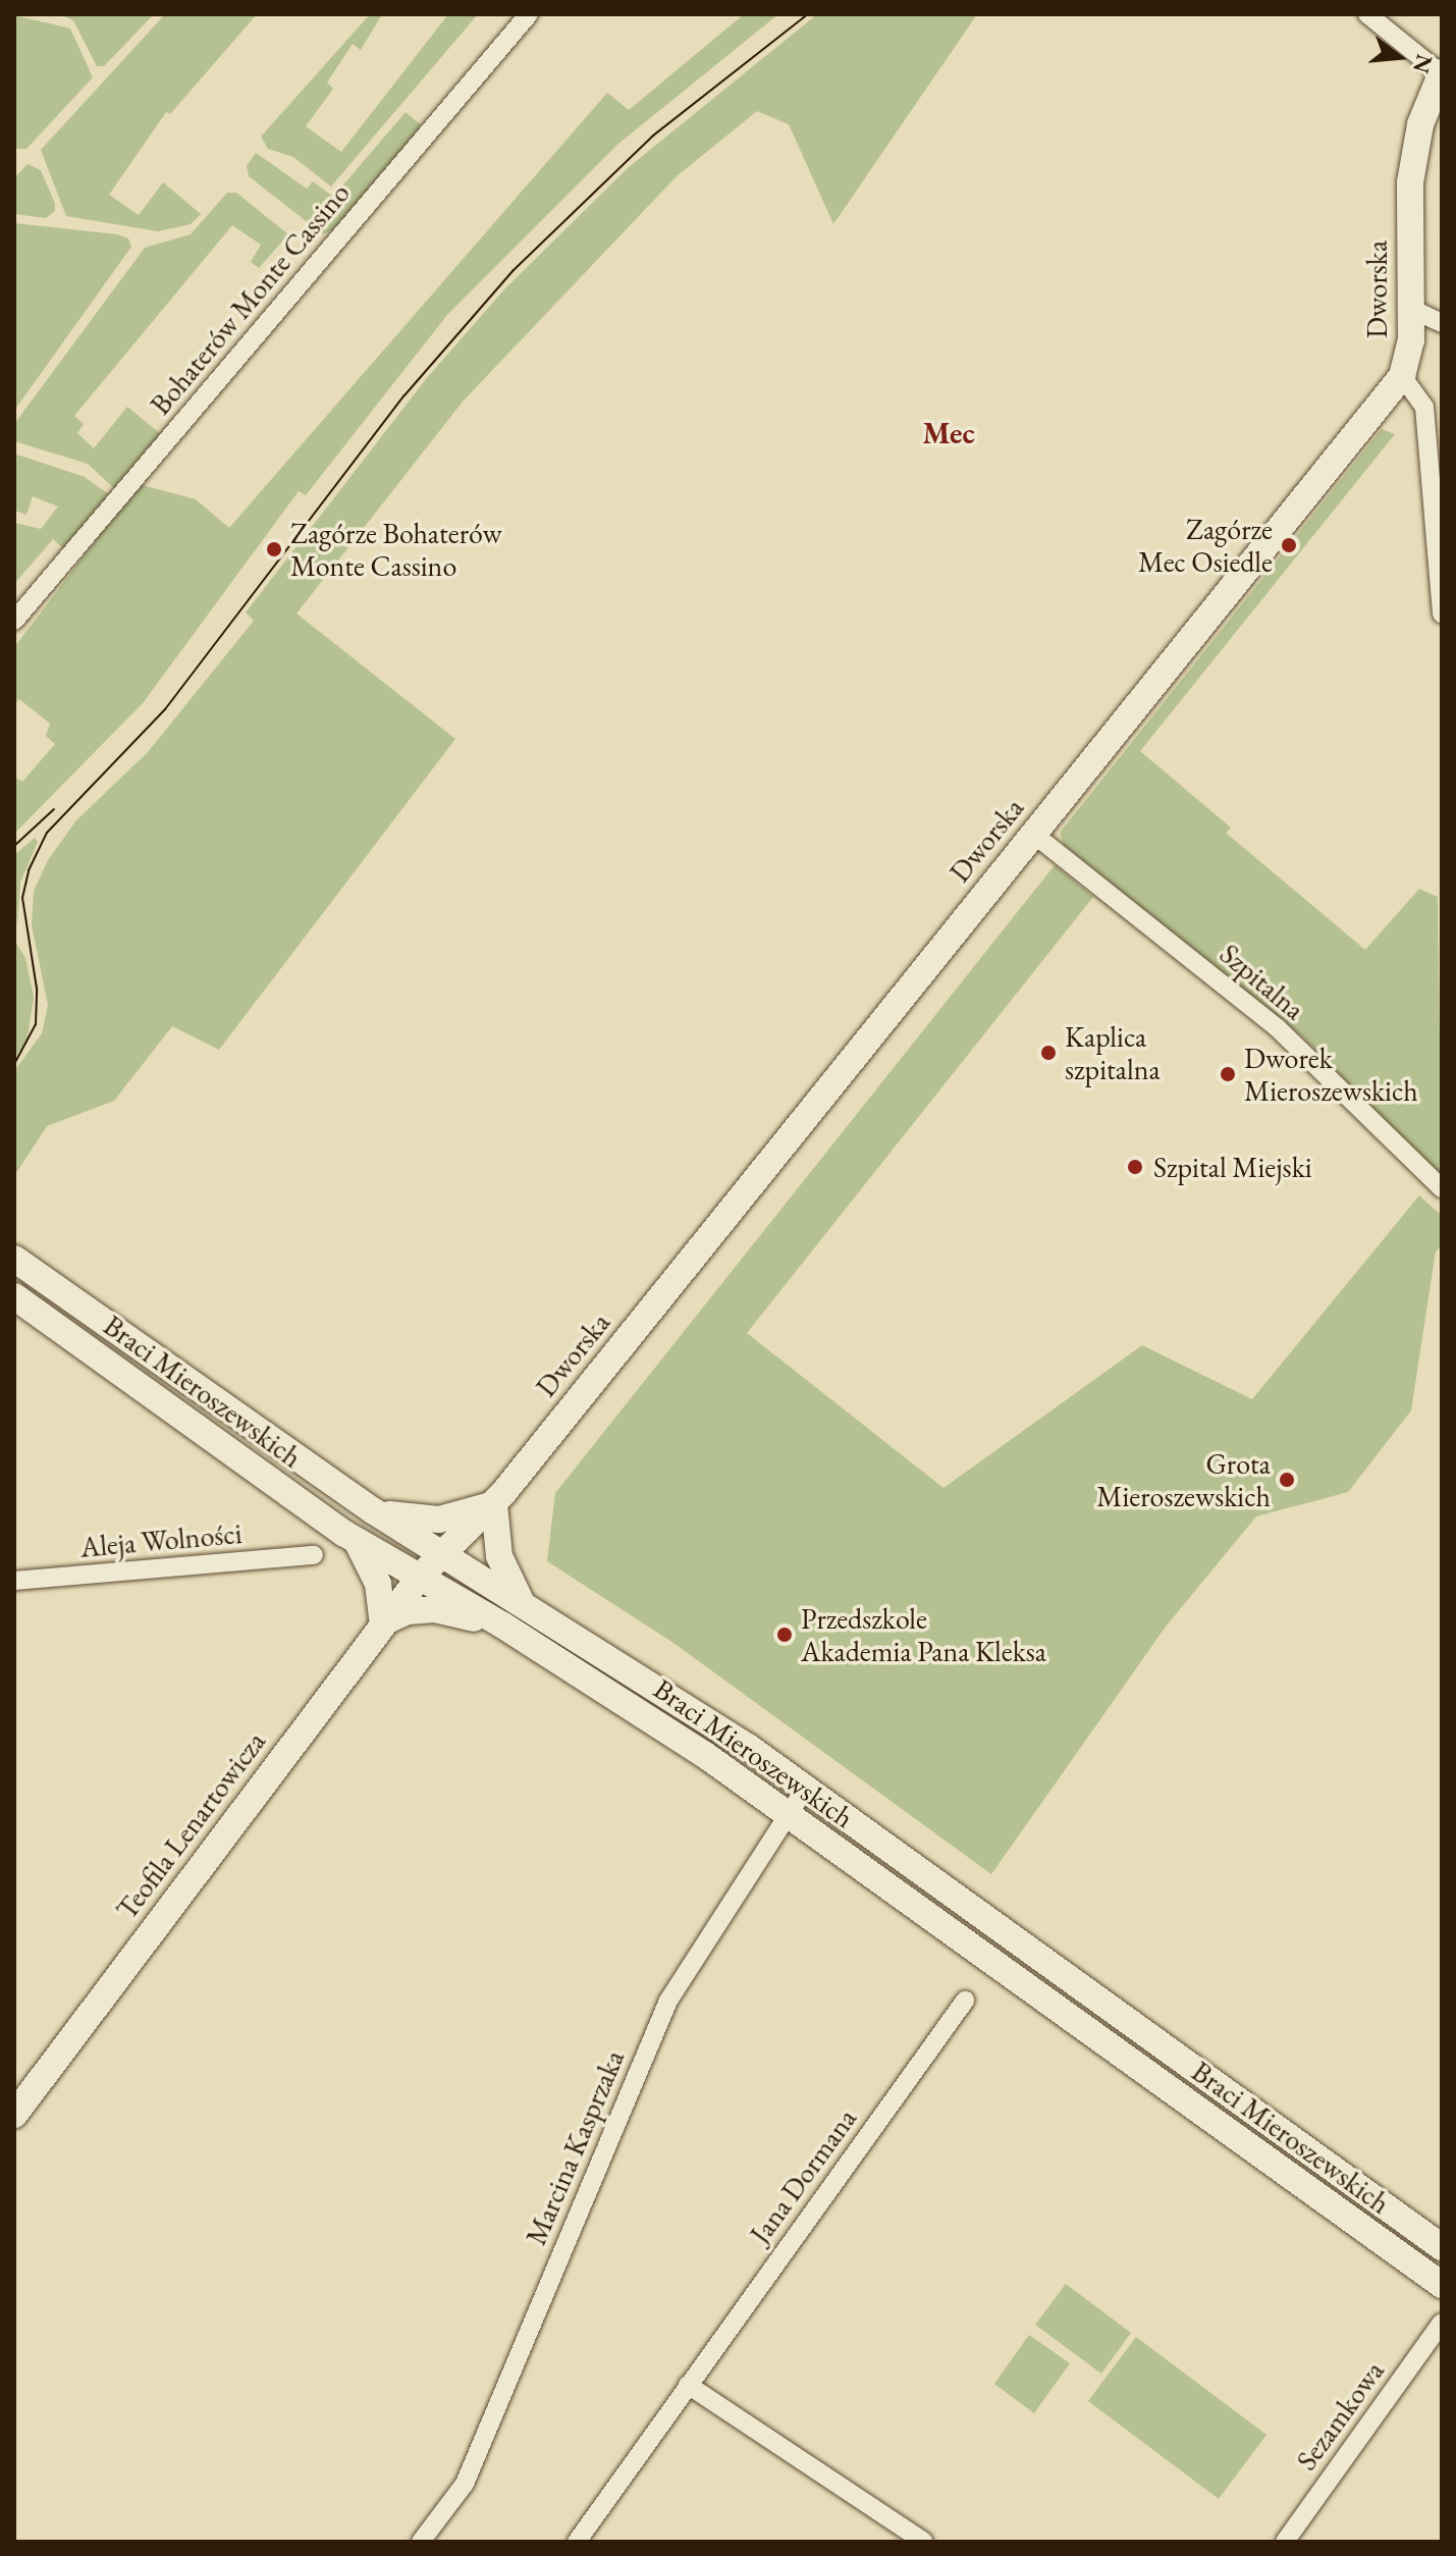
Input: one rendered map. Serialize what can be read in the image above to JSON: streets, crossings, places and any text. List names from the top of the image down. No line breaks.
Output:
{"streets":{"main road":["Dworska","Braci Mieroszewskich","Teofila Lenartowicza"],"street":["Bohaterów Monte Cassino","Szpitalna","Aleja Wolności","Marcina Kasprzaka","Jana Dormana","Sezamkowa"]},"crossings":[["Dworska","Szpitalna"],["Dworska","Braci Mieroszewskich"],["Dworska","Teofila Lenartowicza"],["Braci Mieroszewskich","Teofila Lenartowicza"],["Braci Mieroszewskich","Marcina Kasprzaka"]],"districts":["Mec"],"places":["Zagórze Mec Osiedle","Zagórze Bohaterów Monte Cassino","Kaplica szpitalna","Dworek Mieroszewskich","Szpital Miejski","Grota Mieroszewskich","Przedszkole Akademia Pana Kleksa"],"north":"right"}
